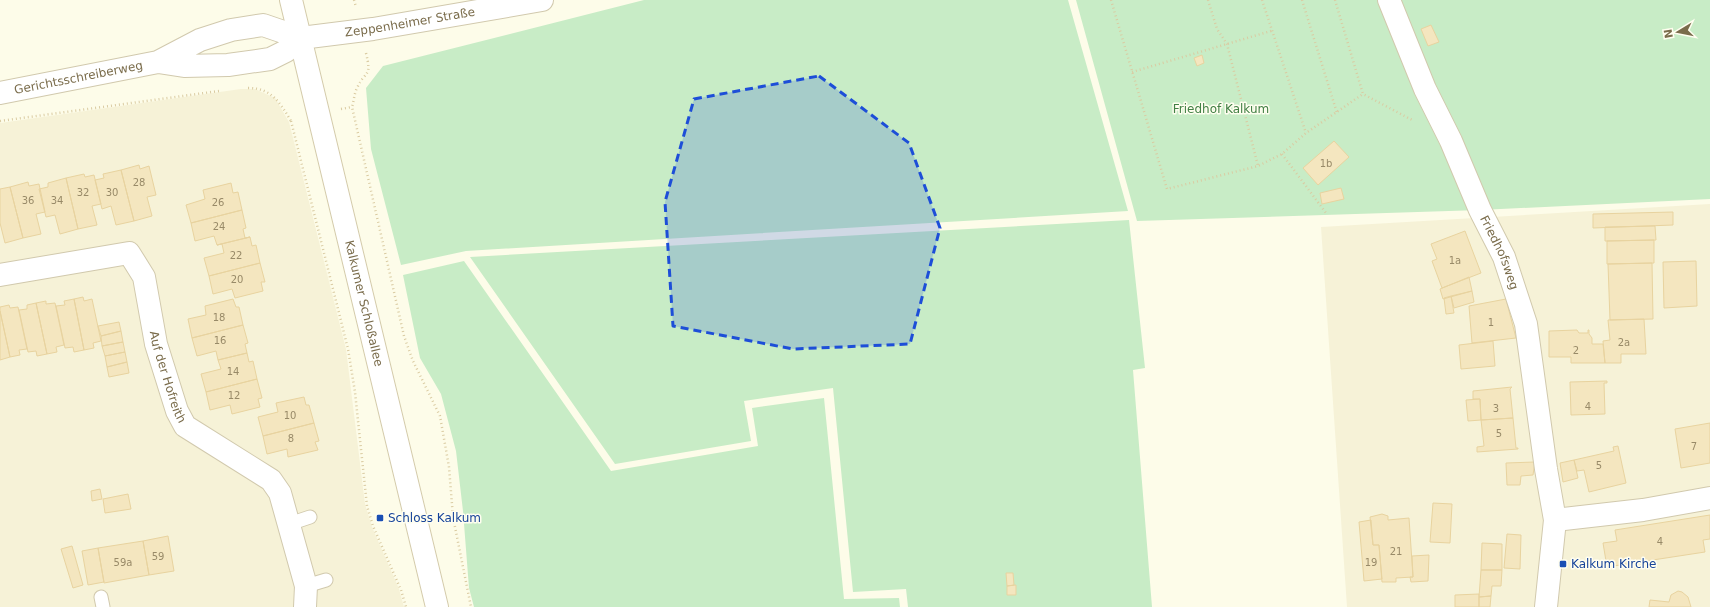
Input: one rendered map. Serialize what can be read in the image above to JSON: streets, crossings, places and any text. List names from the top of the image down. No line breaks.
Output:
{"streets":{"street":["Zeppenheimer Straße","Gerichtsschreiberweg","Friedhofsweg","Kalkumer Schloßallee","Auf der Hofreith"]},"crossings":[["Zeppenheimer Straße","Gerichtsschreiberweg"],["Zeppenheimer Straße","Kalkumer Schloßallee"],["Gerichtsschreiberweg","Kalkumer Schloßallee"]],"parks":["Friedhof Kalkum"],"places":{"transit":["Schloss Kalkum","Kalkum Kirche"]},"house_numbers":["1b","28","32","30","36","34","26","24","22","1a","20","18","1","16","2a","2","14","12","4","3","10","5","8","7","5","4","21","59","59a","19"],"north":"left"}
